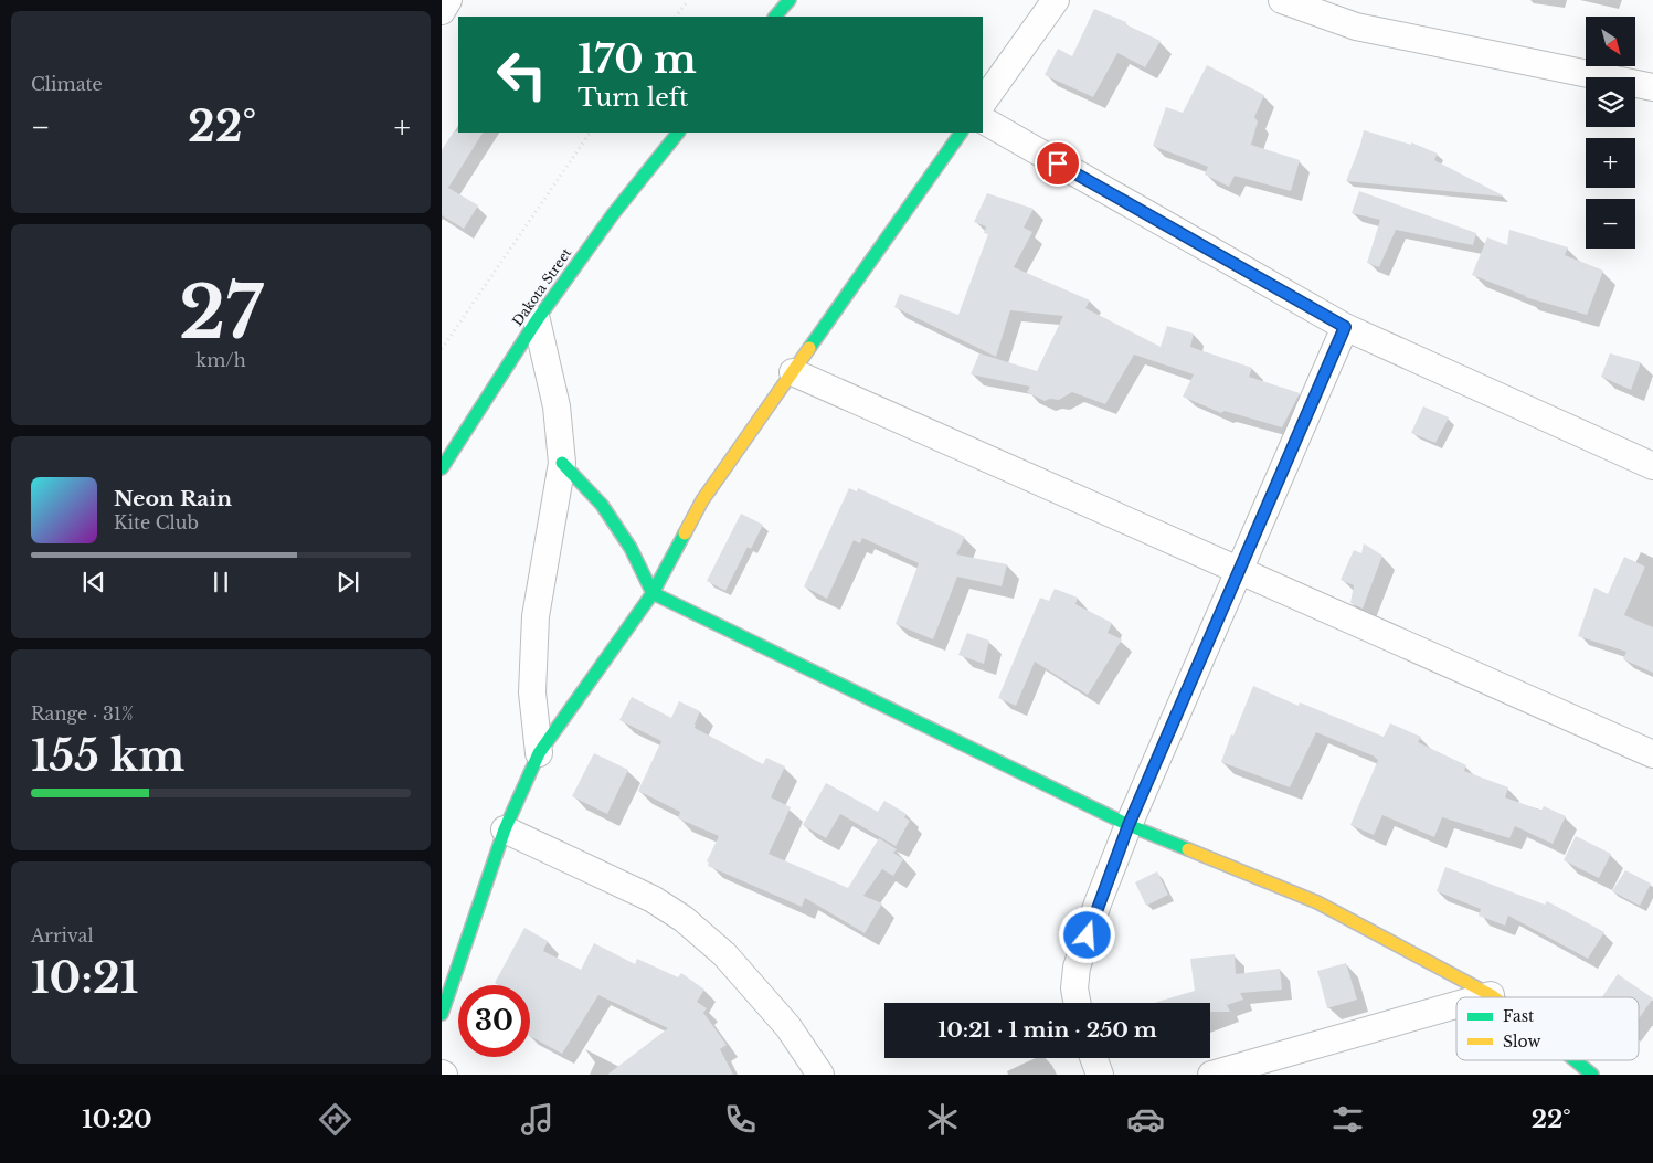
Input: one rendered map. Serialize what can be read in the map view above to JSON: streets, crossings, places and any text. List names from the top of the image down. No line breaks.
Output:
{"streets":{"street":["Dakota Street"]},"legend":["Fast","Slow"],"north":"bottom right","page":{"tile":["Climate",["27","km/h"],["Range · 31%","155 km"],["Arrival","10:21"]],"map_buttons":["+","−"],"turn":["170 m","Turn left"],"heat":["−","22°","+"],"song":["Neon Rain","Kite Club"],"limit":"30","trip":"10:21 · 1 min · 250 m","tabs":["10:20","22°"]}}
